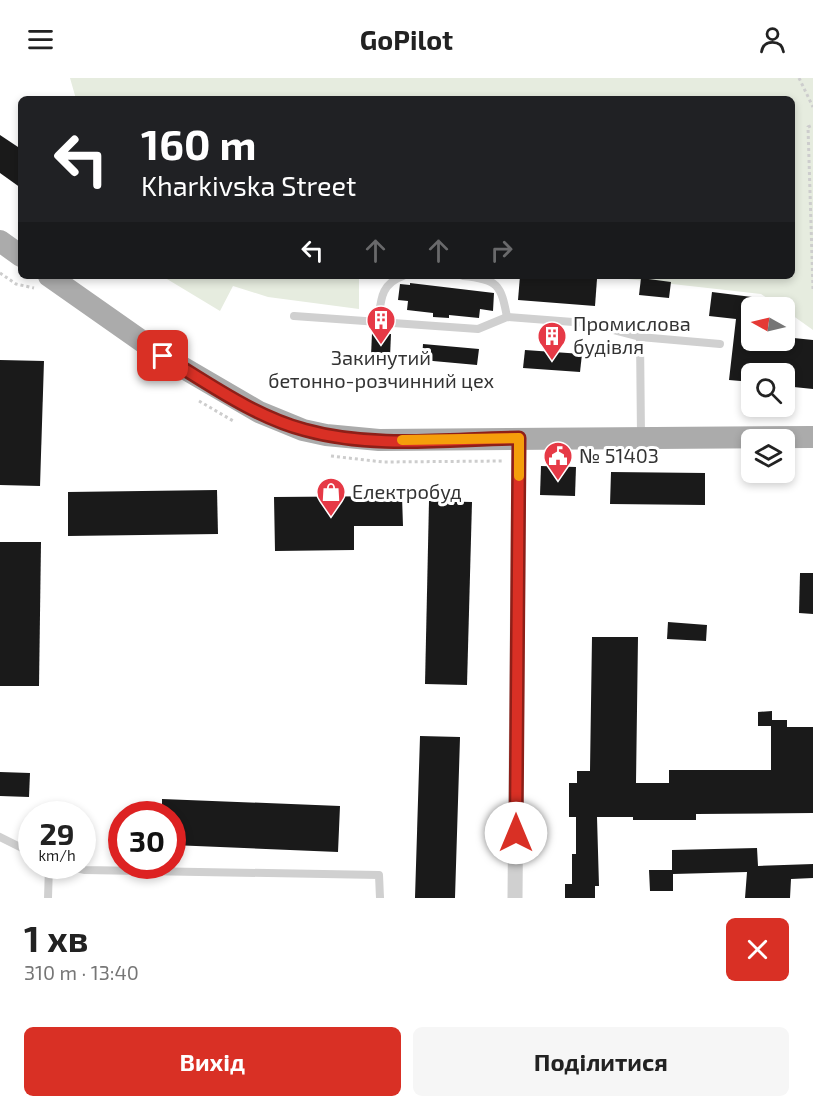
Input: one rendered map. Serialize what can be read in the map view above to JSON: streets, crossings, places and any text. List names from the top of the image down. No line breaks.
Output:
{"places":{"building":["Закинутий бетонно-розчинний цех","Промислова будівля"],"public building":["№ 51403"],"shop":["Електробуд"]},"north":"left","page":{"header":"GoPilot","turn":["160 m","Kharkivska Street"],"speed":"29 km/h","limit":"30","heading":["1 хв","310 m · 13:40"],"buttons":["Вихід","Поділитися"]}}
